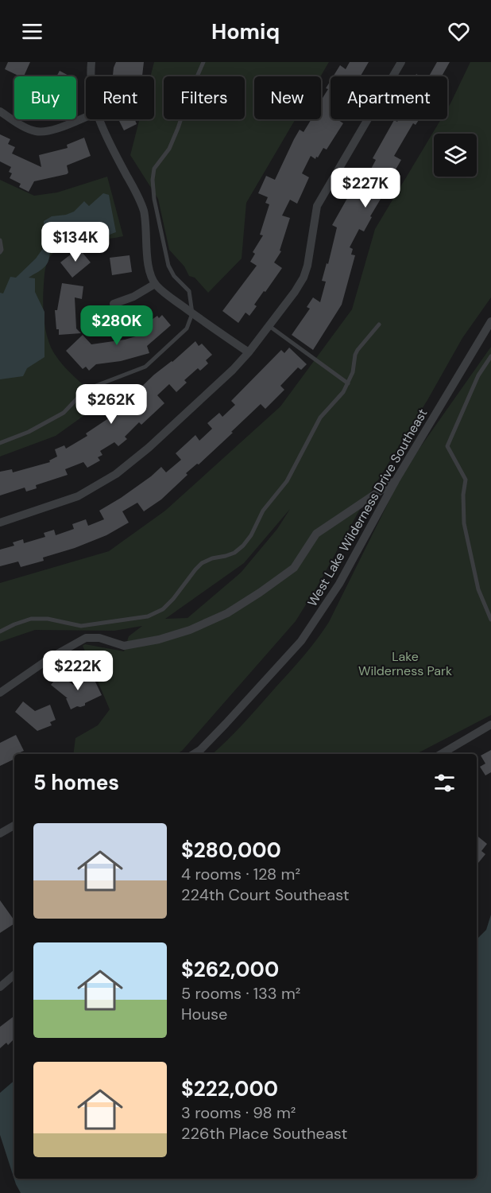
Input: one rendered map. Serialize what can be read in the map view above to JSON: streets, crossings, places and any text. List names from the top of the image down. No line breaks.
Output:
{"streets":{"street":["West Lake Wilderness Drive Southeast"]},"parks":["Lake Wilderness Park"],"page":{"header":"Homiq","chip":["Buy","Rent","Filters","New","Apartment"],"price":["$227K","$134K","$280K","$262K","$222K"],"heading":"5 homes","list":[{"name":"$280,000","note":"4 rooms · 128 m² · 224th Court Southeast"},{"name":"$262,000","note":"5 rooms · 133 m² · House"},{"name":"$222,000","note":"3 rooms · 98 m² · 226th Place Southeast"}]}}
